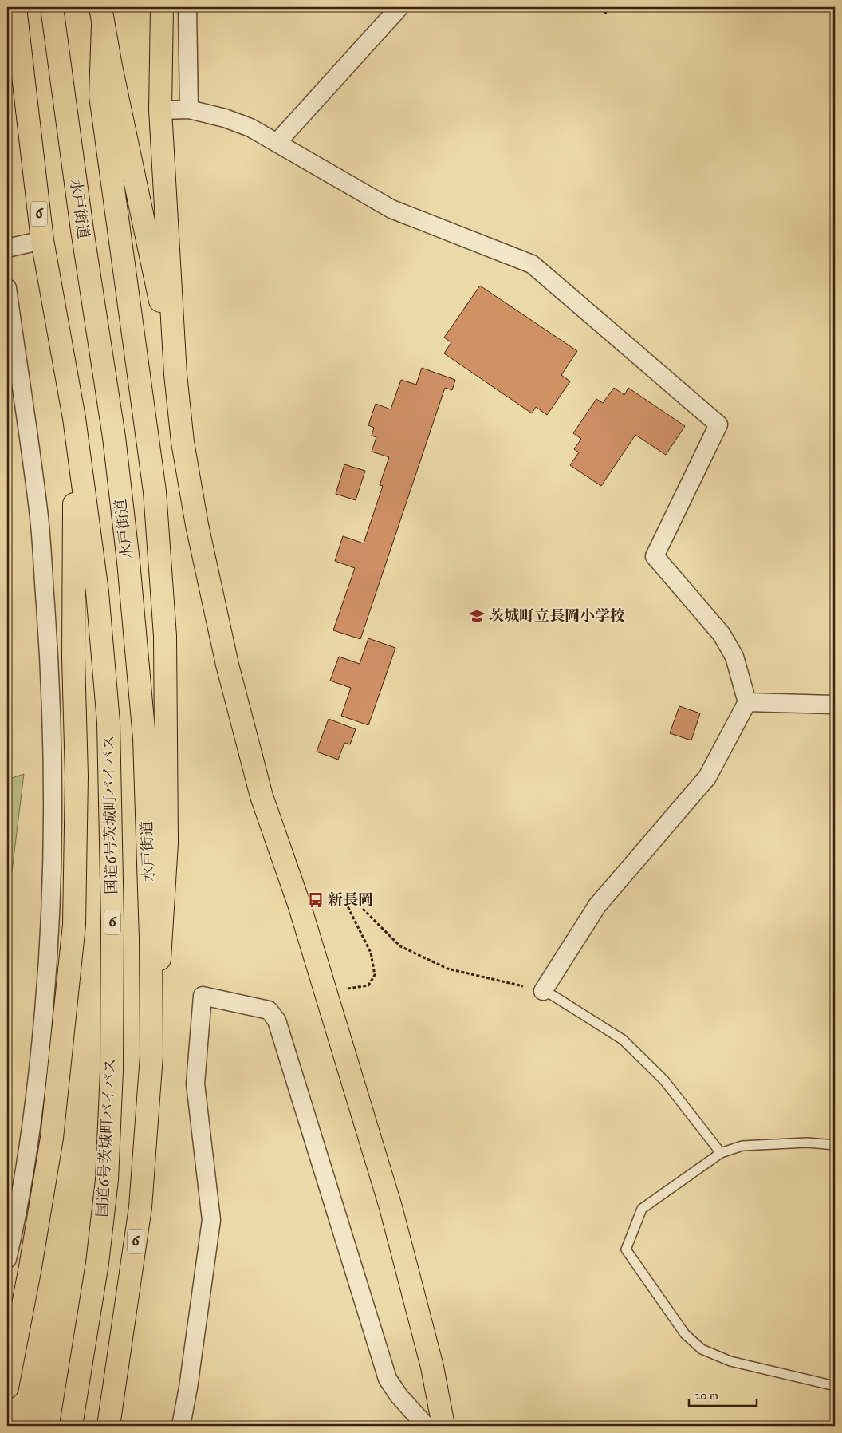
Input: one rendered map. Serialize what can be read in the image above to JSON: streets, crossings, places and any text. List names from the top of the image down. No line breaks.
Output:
{"streets":{"main road":["水戸街道","6","国道6号茨城町バイパス"]},"crossings":[["水戸街道","6"],["6","国道6号茨城町バイパス"]],"places":{"school or university":["茨城町立長岡小学校"],"bus stop":["新長岡"]},"scale_bar":"20 m"}
